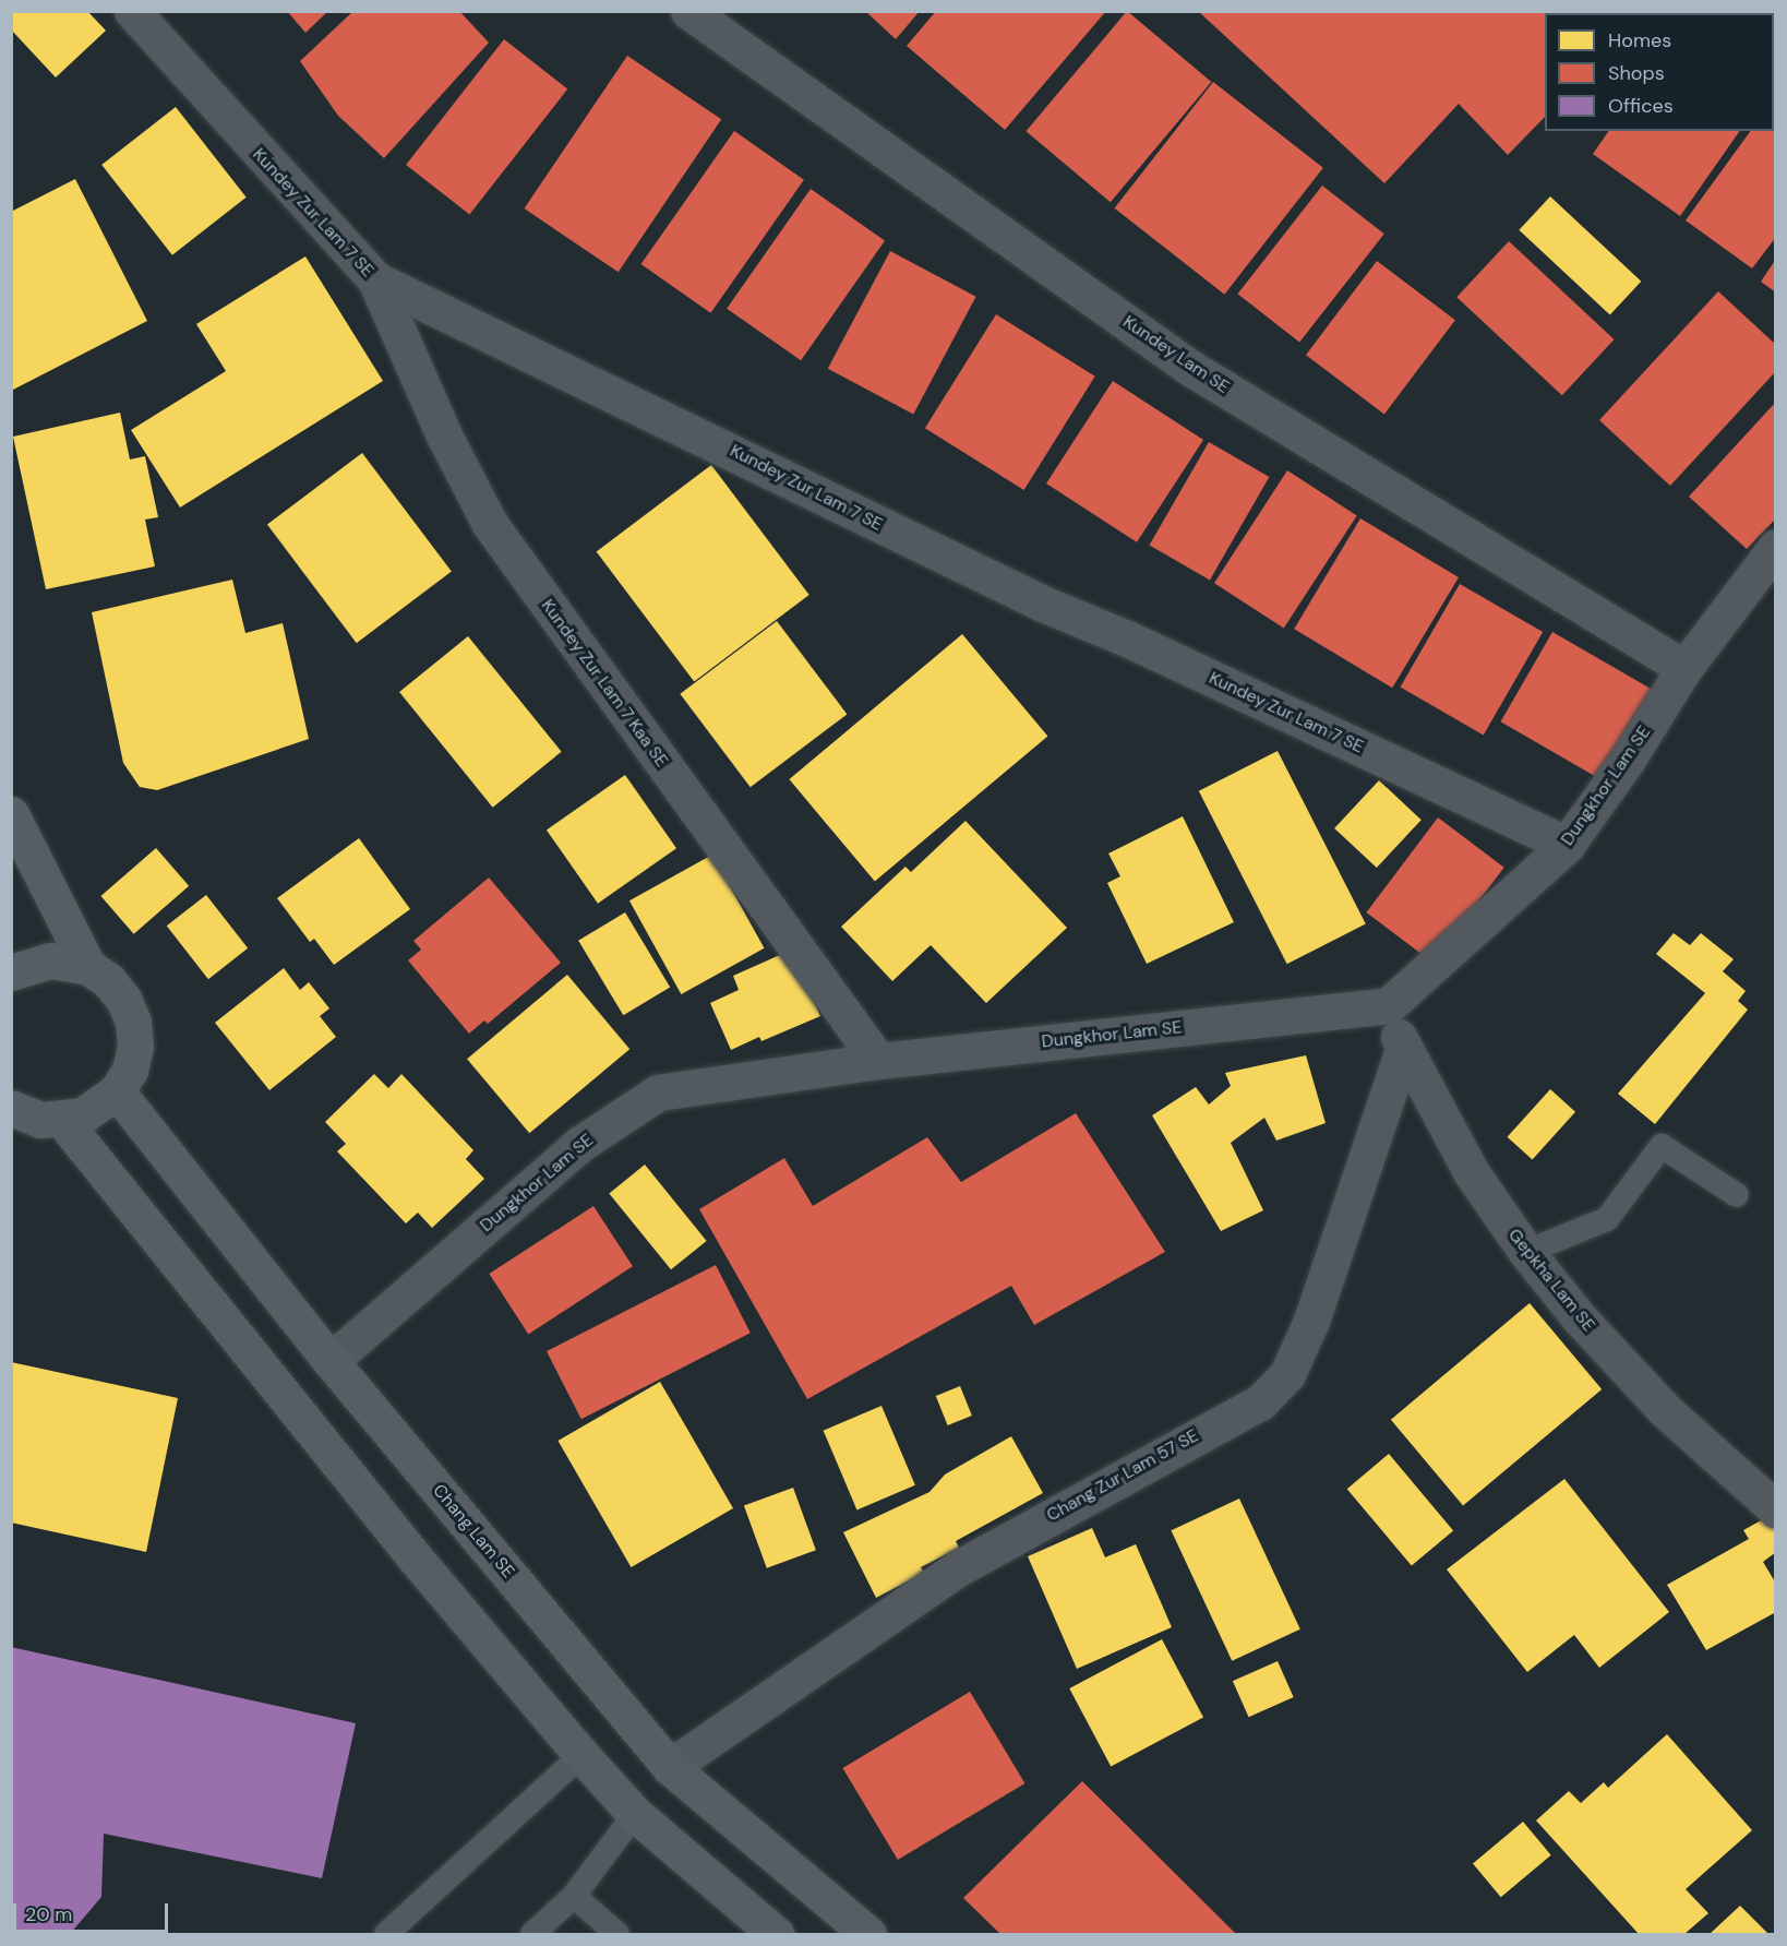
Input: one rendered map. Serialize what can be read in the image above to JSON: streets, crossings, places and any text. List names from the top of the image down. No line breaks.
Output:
{"streets":{"main road":["Chang Lam SE"],"street":["Kundey Zur Lam 7 SE","Kundey Lam SE","Kundey Zur Lam 7 Kaa SE","Dungkhor Lam SE","Gepkha Lam SE","Chang Zur Lam 57 SE"]},"crossings":[["Kundey Zur Lam 7 SE","Kundey Zur Lam 7 Kaa SE"],["Kundey Zur Lam 7 SE","Dungkhor Lam SE"],["Kundey Lam SE","Dungkhor Lam SE"],["Kundey Zur Lam 7 Kaa SE","Dungkhor Lam SE"],["Dungkhor Lam SE","Gepkha Lam SE"],["Dungkhor Lam SE","Chang Lam SE"],["Gepkha Lam SE","Chang Zur Lam 57 SE"],["Chang Zur Lam 57 SE","Chang Lam SE"]],"legend":["Homes","Shops","Offices"],"scale_bar":"20 m"}
